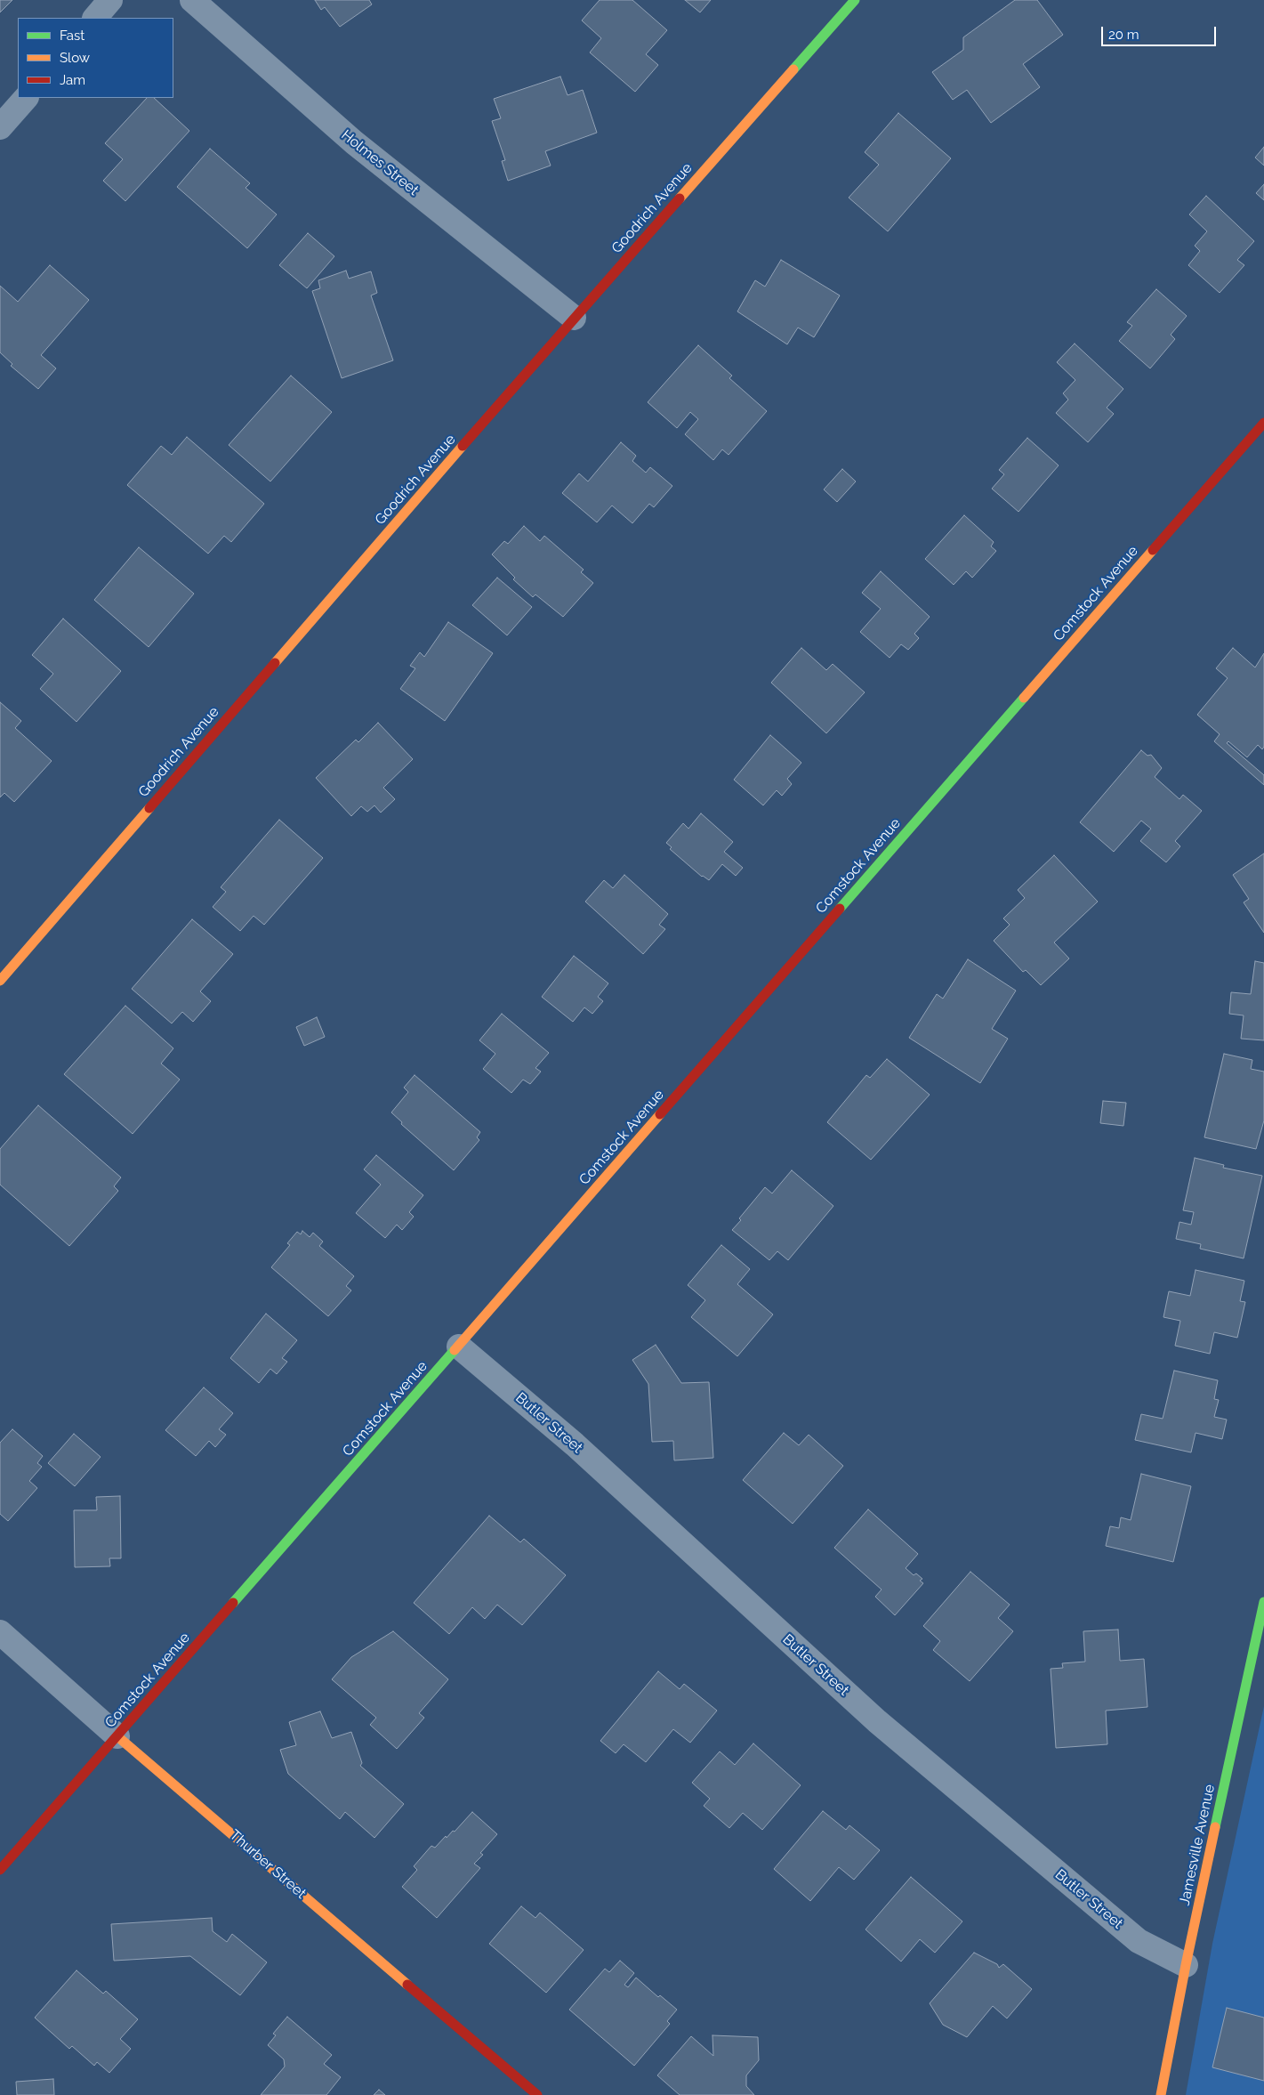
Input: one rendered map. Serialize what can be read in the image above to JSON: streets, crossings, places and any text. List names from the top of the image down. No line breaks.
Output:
{"streets":{"street":["Holmes Street","Goodrich Avenue","Comstock Avenue","Butler Street","Jamesville Avenue","Thurber Street"]},"crossings":[["Holmes Street","Goodrich Avenue"],["Comstock Avenue","Butler Street"],["Comstock Avenue","Thurber Street"],["Butler Street","Jamesville Avenue"]],"legend":["Fast","Slow","Jam"],"scale_bar":"20 m"}
